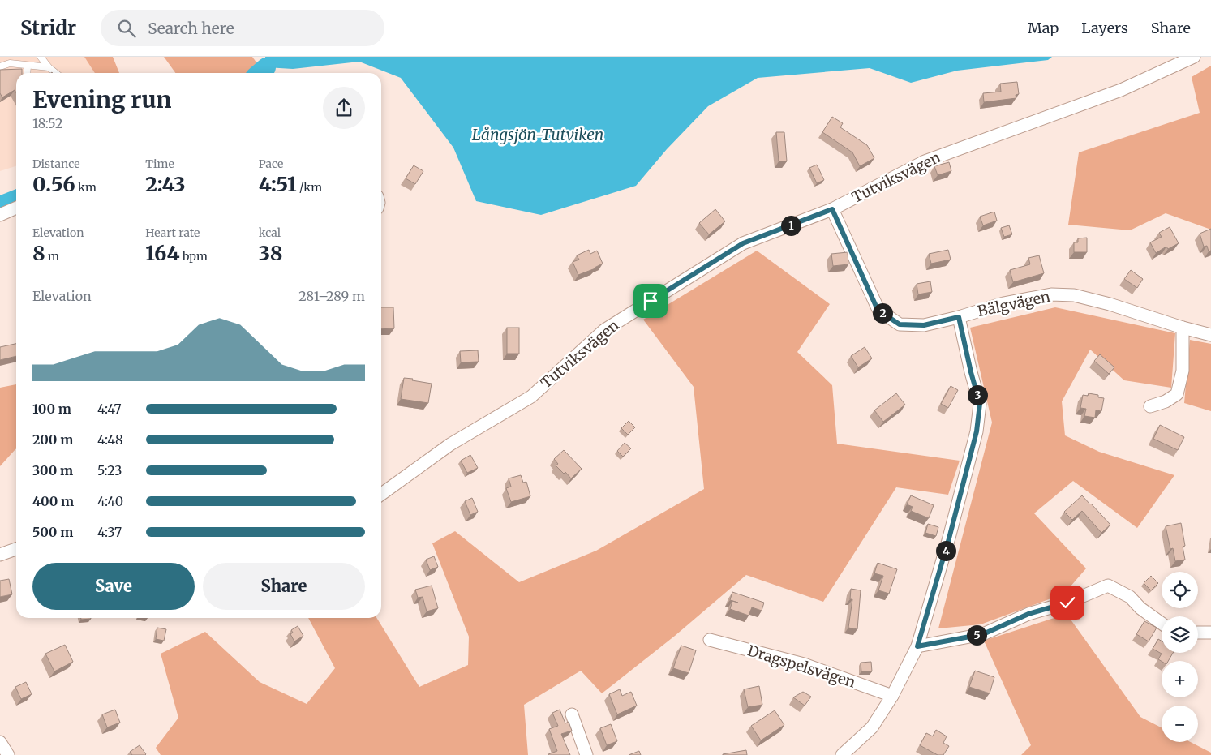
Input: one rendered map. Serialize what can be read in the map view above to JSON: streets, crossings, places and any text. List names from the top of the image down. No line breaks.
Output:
{"streets":{"street":["Tutviksvägen","Bälgvägen","Dragspelsvägen"]},"crossings":[["Tutviksvägen","Bälgvägen"]],"water":["Långsjön-Tutviken"],"page":{"header":"Stridr","search":"Search here","nav":["Map","Layers","Share"],"heading":["Evening run","18:52"],"stats":[["Distance","0.56 km"],["Time","2:43"],["Pace","4:51 /km"],["Elevation","8 m"],["Heart rate","164 bpm"],["kcal","38"]],"pins":["1","2","3","4","5"],"chart":["Elevation","281–289 m"],"list":[{"name":"100 m","note":"4:47"},{"name":"200 m","note":"4:48"},{"name":"300 m","note":"5:23"},{"name":"400 m","note":"4:40"},{"name":"500 m","note":"4:37"}],"buttons":["Save","Share"],"map_buttons":["+","−"]}}
